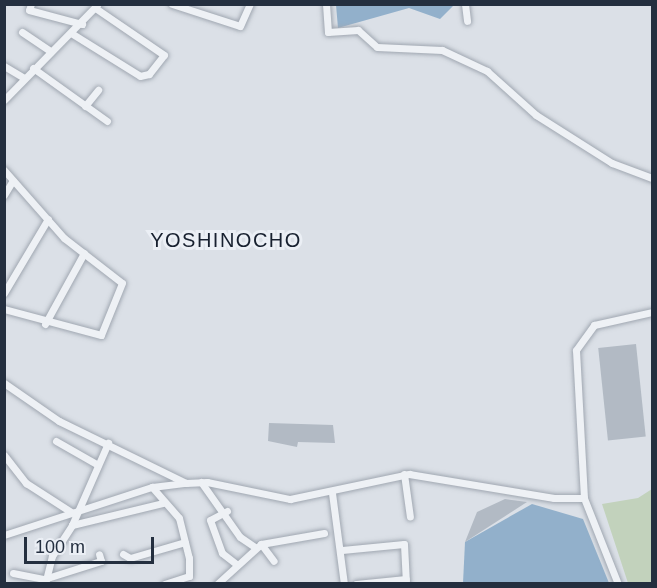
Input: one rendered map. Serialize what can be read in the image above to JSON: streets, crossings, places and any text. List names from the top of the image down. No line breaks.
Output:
{"districts":["YOSHINOCHO"],"scale_bar":"100 m"}
